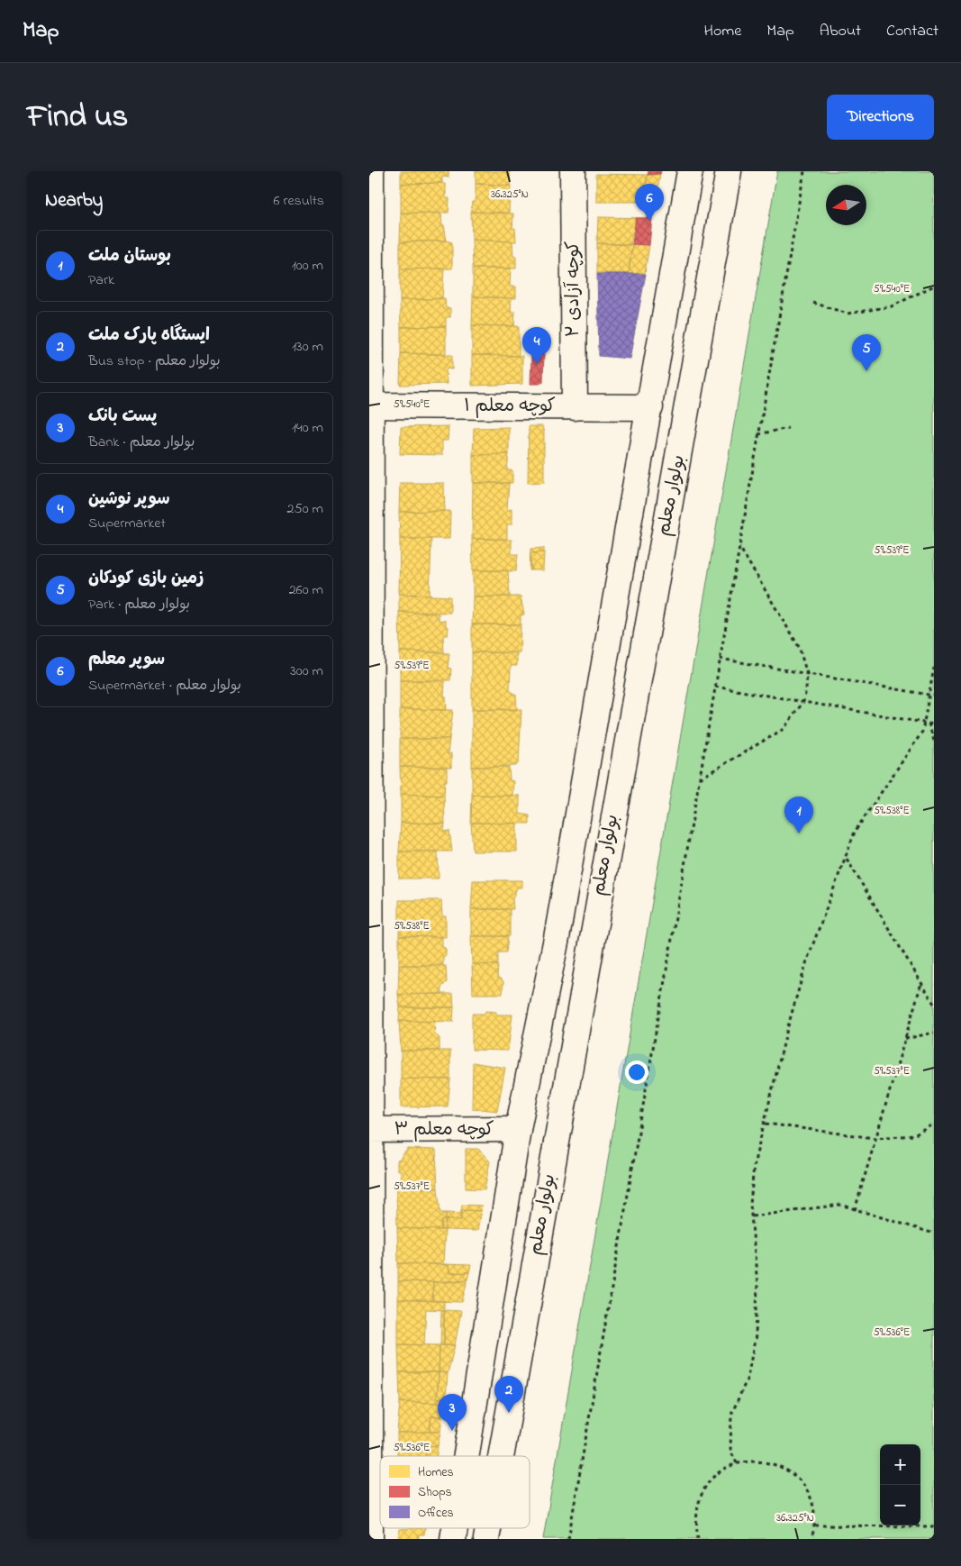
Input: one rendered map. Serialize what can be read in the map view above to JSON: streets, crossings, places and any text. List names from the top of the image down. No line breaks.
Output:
{"streets":{"main road":["کوچه آزادی ۲","کوچه معلم ۱","بولوار معلم","کوچه معلم ۳"]},"crossings":[["کوچه آزادی ۲","کوچه معلم ۱"],["کوچه معلم ۱","بولوار معلم"],["بولوار معلم","کوچه معلم ۳"]],"legend":["Homes","Shops","Offices"],"north":"left","page":{"header":"Map","nav":["Home","Map","About","Contact"],"title":"Find us","buttons":"Directions","heading":["Nearby","6 results"],"pins":["6","4","5","1","2","3"],"list":[{"mark":"1","name":"بوستان ملت","note":"Park","value":"100 m"},{"mark":"2","name":"ایستگاه پارک ملت","note":"Bus stop · بولوار معلم","value":"130 m"},{"mark":"3","name":"پست بانک","note":"Bank · بولوار معلم","value":"140 m"},{"mark":"4","name":"سوپر نوشین","note":"Supermarket","value":"250 m"},{"mark":"5","name":"زمین بازی کودکان","note":"Park · بولوار معلم","value":"260 m"},{"mark":"6","name":"سوپر معلم","note":"Supermarket · بولوار معلم","value":"300 m"}],"map_buttons":["+","−"]},"coordinates":["36.325°N","59.540°E","59.539°E","59.538°E","59.537°E","59.536°E"]}
